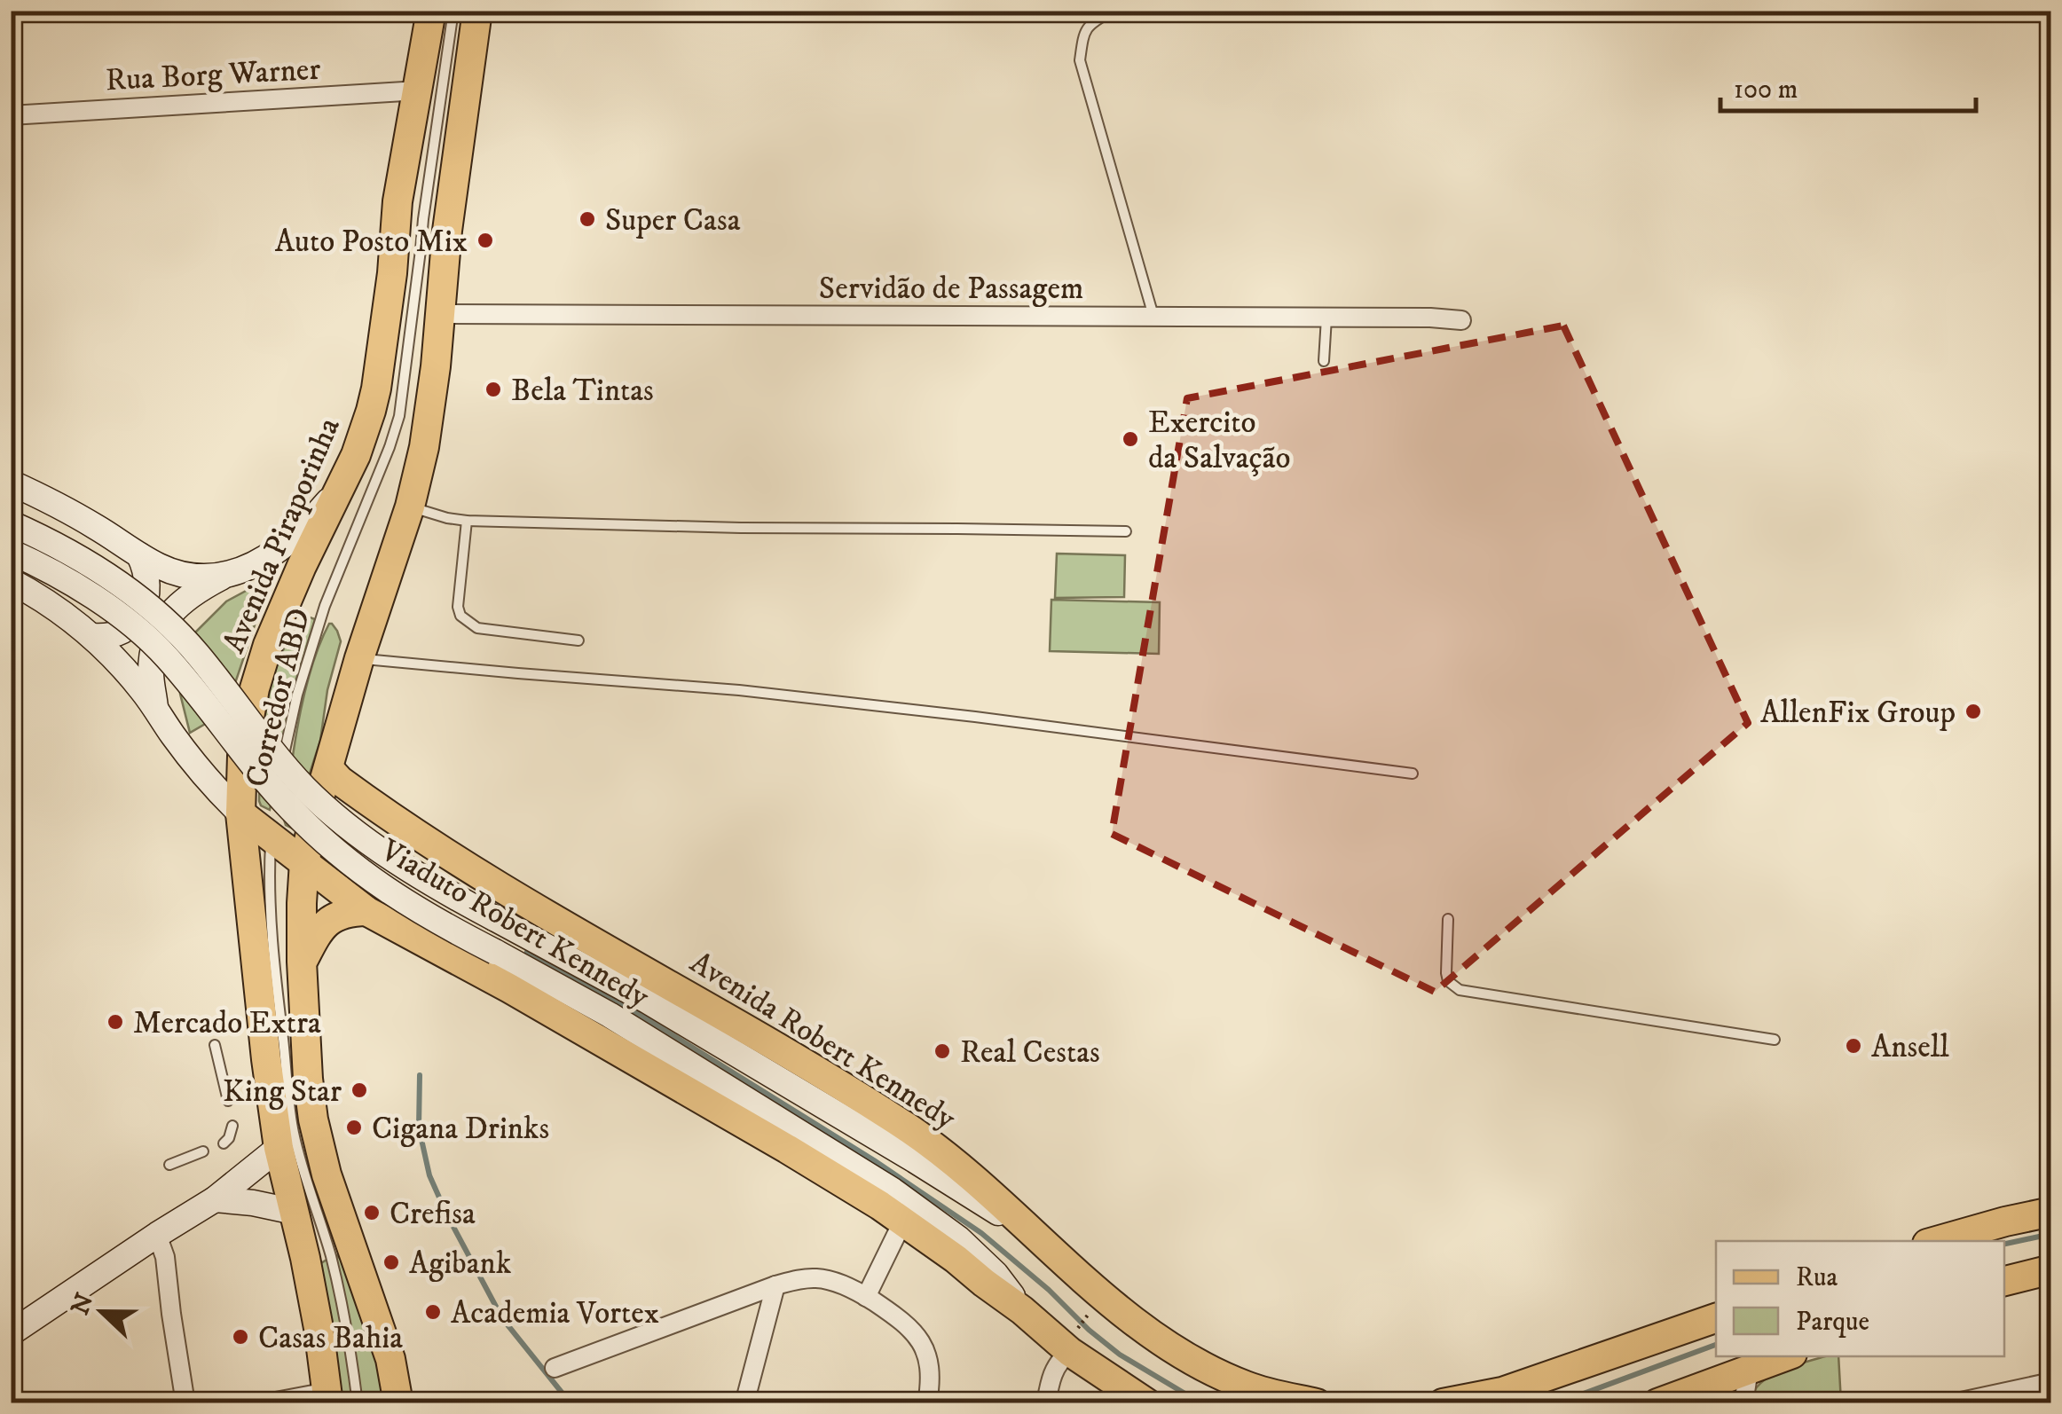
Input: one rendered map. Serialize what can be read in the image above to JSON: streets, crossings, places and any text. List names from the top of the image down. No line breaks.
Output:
{"streets":{"main road":["Avenida Piraporinha","Viaduto Robert Kennedy","Avenida Robert Kennedy"],"street":["Rua Borg Warner","Servidão de Passagem"],"lane":["Corredor ABD"]},"crossings":[["Rua Borg Warner","Avenida Piraporinha"],["Viaduto Robert Kennedy","Avenida Robert Kennedy"]],"places":["Super Casa","Auto Posto Mix","Bela Tintas","Exercito da Salvação","AllenFix Group","Mercado Extra","Ansell","Real Cestas","King Star","Cigana Drinks","Crefisa","Agibank","Academia Vortex","Casas Bahia"],"legend":["Rua","Parque"],"scale_bar":"100 m","north":"left"}
